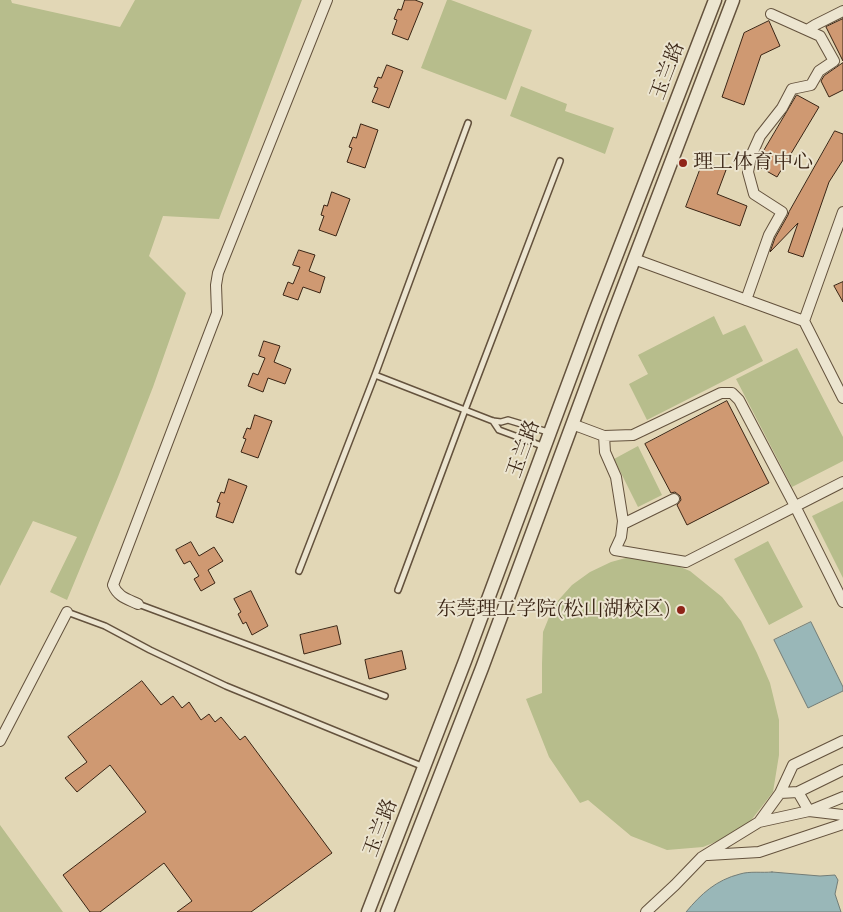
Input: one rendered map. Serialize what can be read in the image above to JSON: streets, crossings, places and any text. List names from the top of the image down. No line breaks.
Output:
{"streets":{"street":["玉兰路"]},"places":["理工体育中心","东莞理工学院(松山湖校区)"]}
